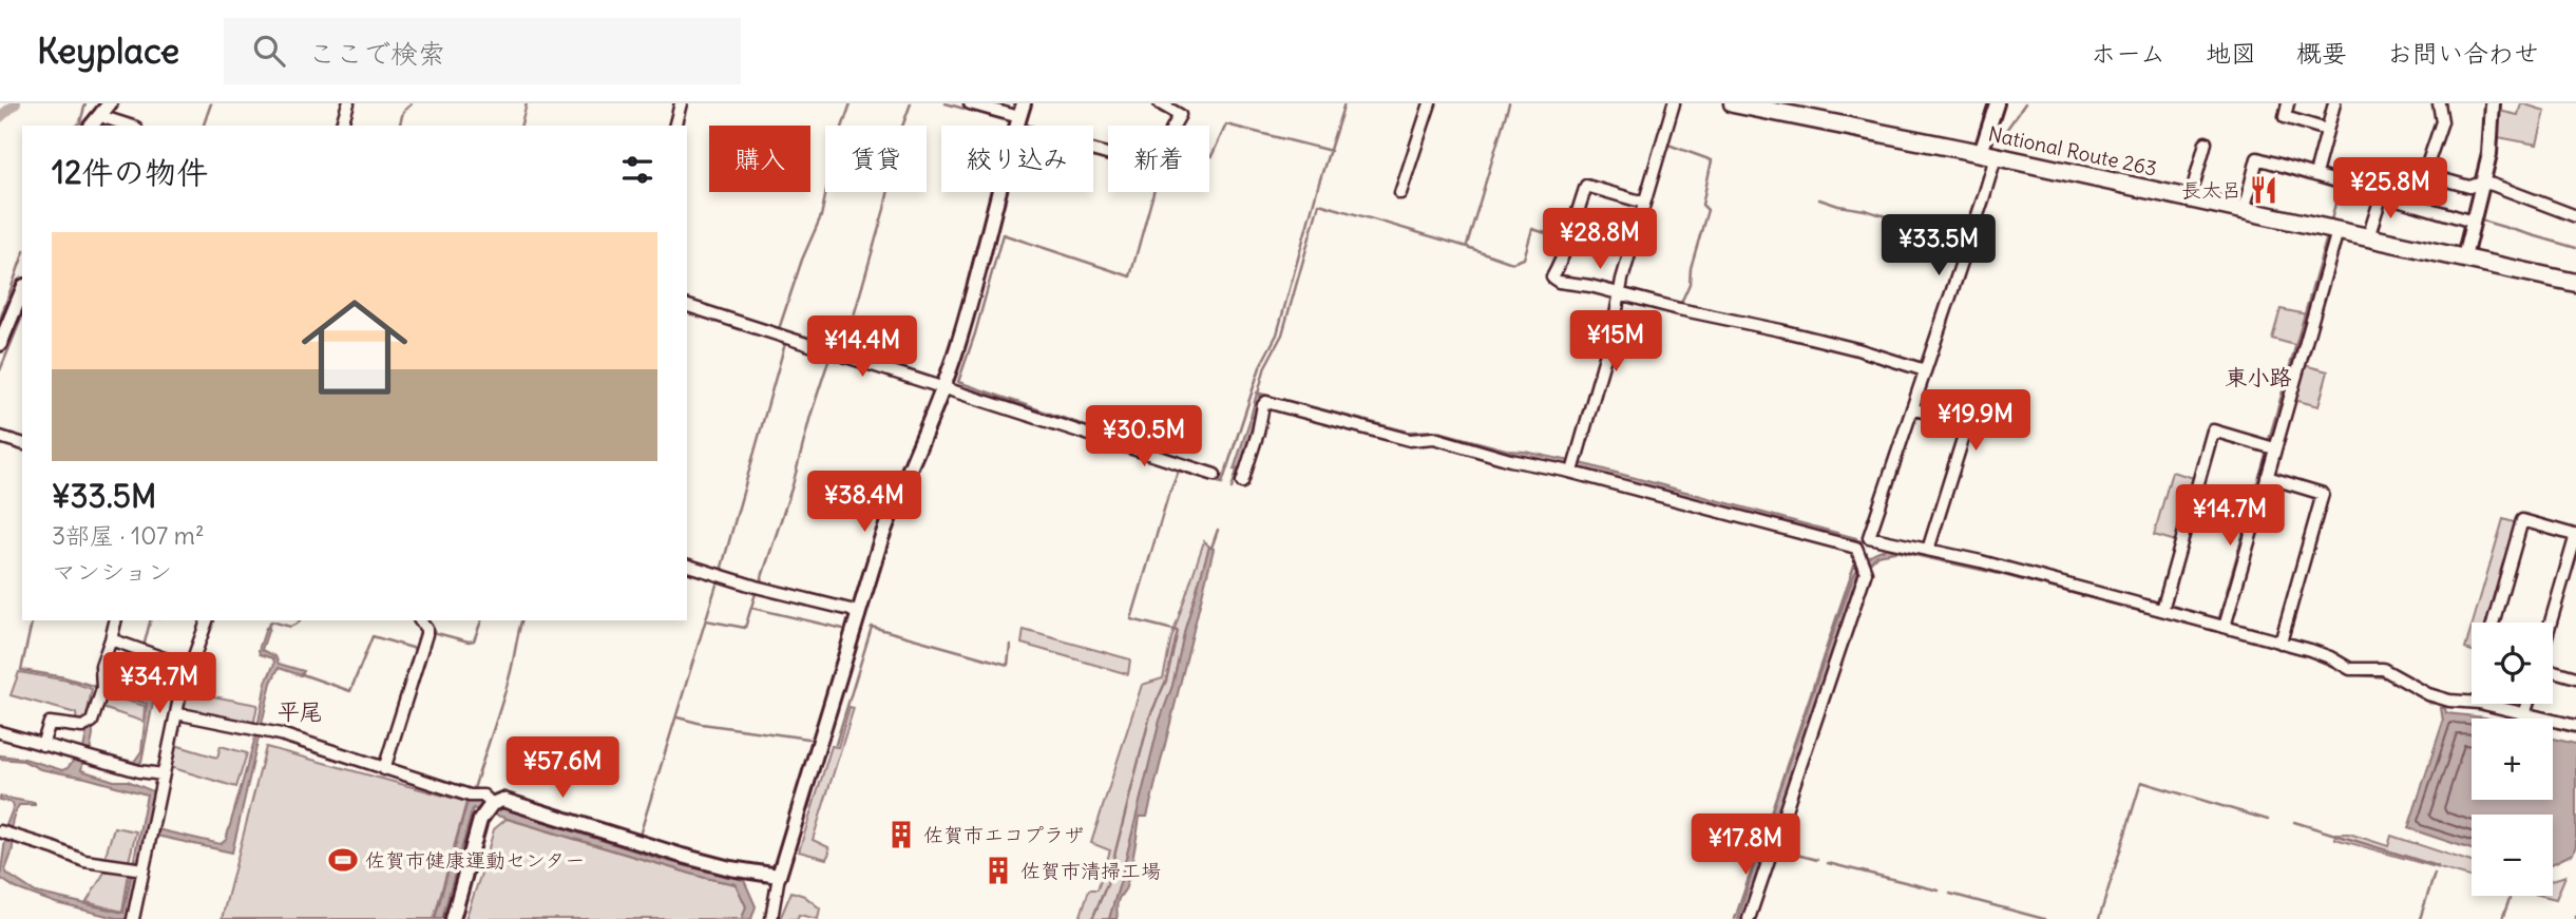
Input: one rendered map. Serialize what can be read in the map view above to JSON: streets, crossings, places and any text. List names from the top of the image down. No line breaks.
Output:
{"streets":{"highway":["National Route 263"]},"districts":["東小路","平尾"],"places":{"restaurant":["長太呂"],"building":["佐賀市エコプラザ","佐賀市清掃工場"],"sports":["佐賀市健康運動センター"]},"page":{"header":"Keyplace","search":"ここで検索","nav":["ホーム","地図","概要","お問い合わせ"],"chip":["購入","賃貸","絞り込み","新着"],"heading":"12件の物件","price":["¥25.8M","¥28.8M","¥33.5M","¥15M","¥14.4M","¥19.9M","¥30.5M","¥38.4M","¥14.7M","¥34.7M","¥57.6M","¥17.8M"],"list":[{"name":"¥33.5M","note":"3部屋 · 107 m² · マンション"}],"map_buttons":["+","−"]}}
